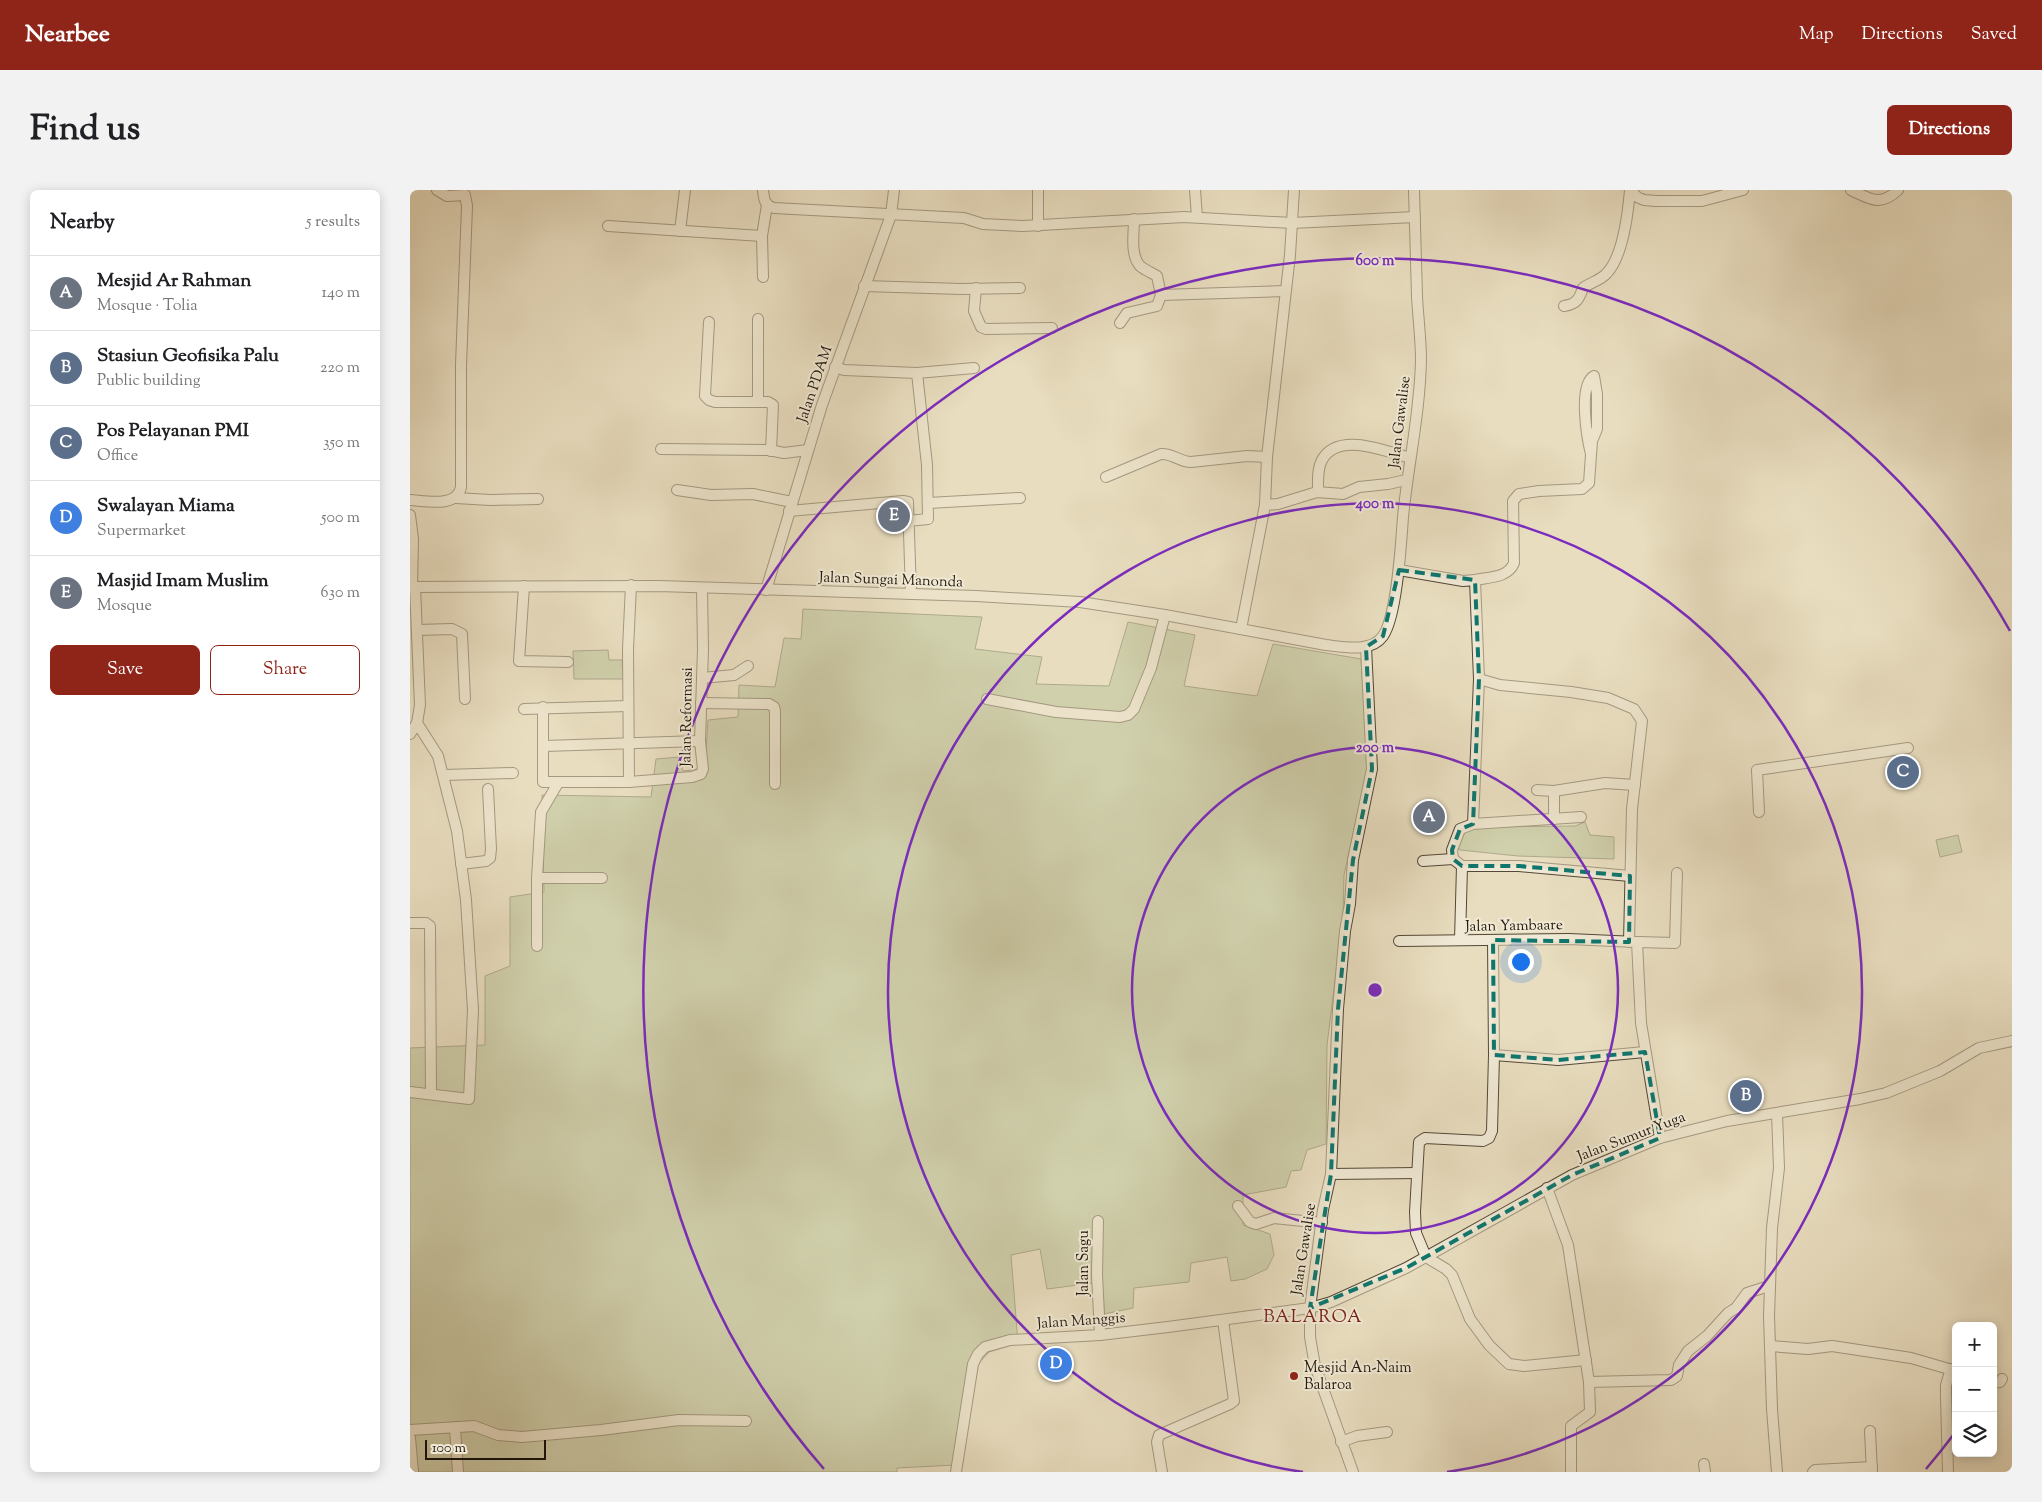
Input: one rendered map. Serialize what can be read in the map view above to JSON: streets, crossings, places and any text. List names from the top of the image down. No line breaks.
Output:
{"streets":{"street":["Jalan PDAM","Jalan Gawalise","Jalan Sungai Manonda","Jalan Reformasi","Jalan Yambaare","Jalan Sumur Yuga","Jalan Sagu","Jalan Manggis"]},"crossings":[["Jalan PDAM","Jalan Sungai Manonda"],["Jalan Gawalise","Jalan Sungai Manonda"],["Jalan Gawalise","Jalan Sumur Yuga"],["Jalan Gawalise","Jalan Manggis"],["Jalan Sungai Manonda","Jalan Reformasi"],["Jalan Sumur Yuga","Jalan Manggis"],["Jalan Sagu","Jalan Manggis"]],"districts":["BALAROA"],"places":["Mesjid An-Naim Balaroa"],"scale_bar":"100 m","page":{"header":"Nearbee","nav":["Map","Directions","Saved"],"title":"Find us","buttons":["Directions",["Save","Share"]],"heading":["Nearby","5 results"],"list":[{"mark":"A","name":"Mesjid Ar Rahman","note":"Mosque · Tolia","value":"140 m"},{"mark":"B","name":"Stasiun Geofisika Palu","note":"Public building","value":"220 m"},{"mark":"C","name":"Pos Pelayanan PMI","note":"Office","value":"350 m"},{"mark":"D","name":"Swalayan Miama","note":"Supermarket","value":"500 m"},{"mark":"E","name":"Masjid Imam Muslim","note":"Mosque","value":"630 m"}],"pins":["E","C","A","B","D"],"map_buttons":["+","−"],"scale":"100 m"},"rings":["600 m","400 m","200 m"]}
